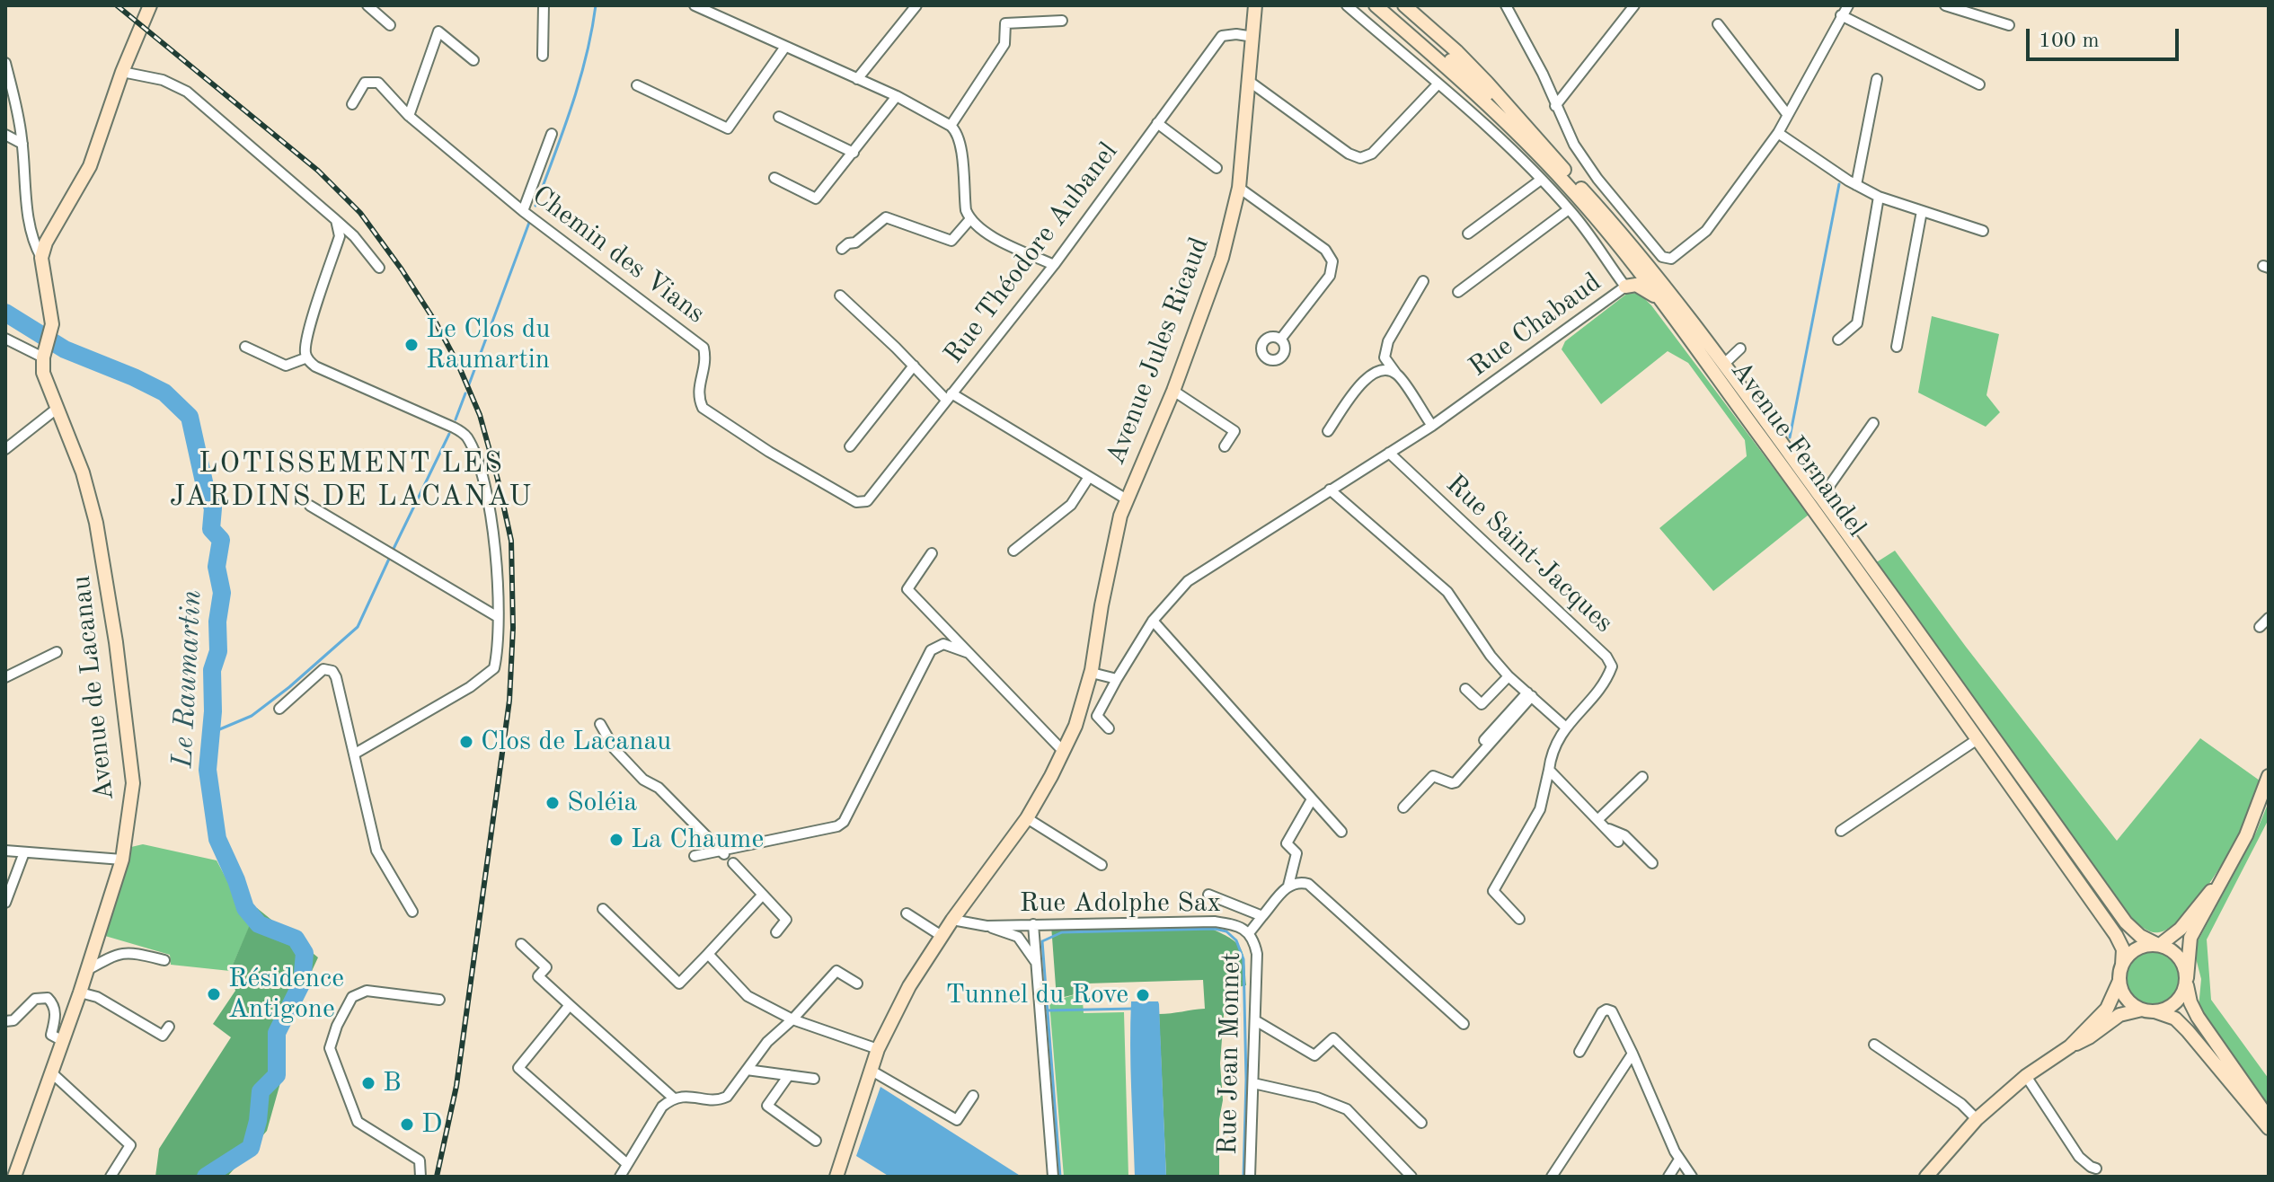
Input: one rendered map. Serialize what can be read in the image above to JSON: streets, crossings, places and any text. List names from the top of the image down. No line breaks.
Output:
{"streets":{"main road":["Avenue Jules Ricaud","Avenue Fernandel","Avenue de Lacanau"],"street":["Rue Théodore Aubanel","Chemin des Vians","Rue Chabaud","Rue Saint-Jacques","Rue Adolphe Sax","Rue Jean Monnet"]},"crossings":[["Rue Théodore Aubanel","Chemin des Vians"],["Rue Théodore Aubanel","Avenue Jules Ricaud"],["Rue Chabaud","Rue Saint-Jacques"],["Avenue Jules Ricaud","Rue Adolphe Sax"],["Rue Adolphe Sax","Rue Jean Monnet"]],"districts":["LOTISSEMENT LES JARDINS DE LACANAU"],"water":["Le Raumartin"],"places":["Le Clos du Raumartin","Clos de Lacanau","Soléia","La Chaume","Résidence Antigone","Tunnel du Rove","B","D"],"scale_bar":"100 m"}
